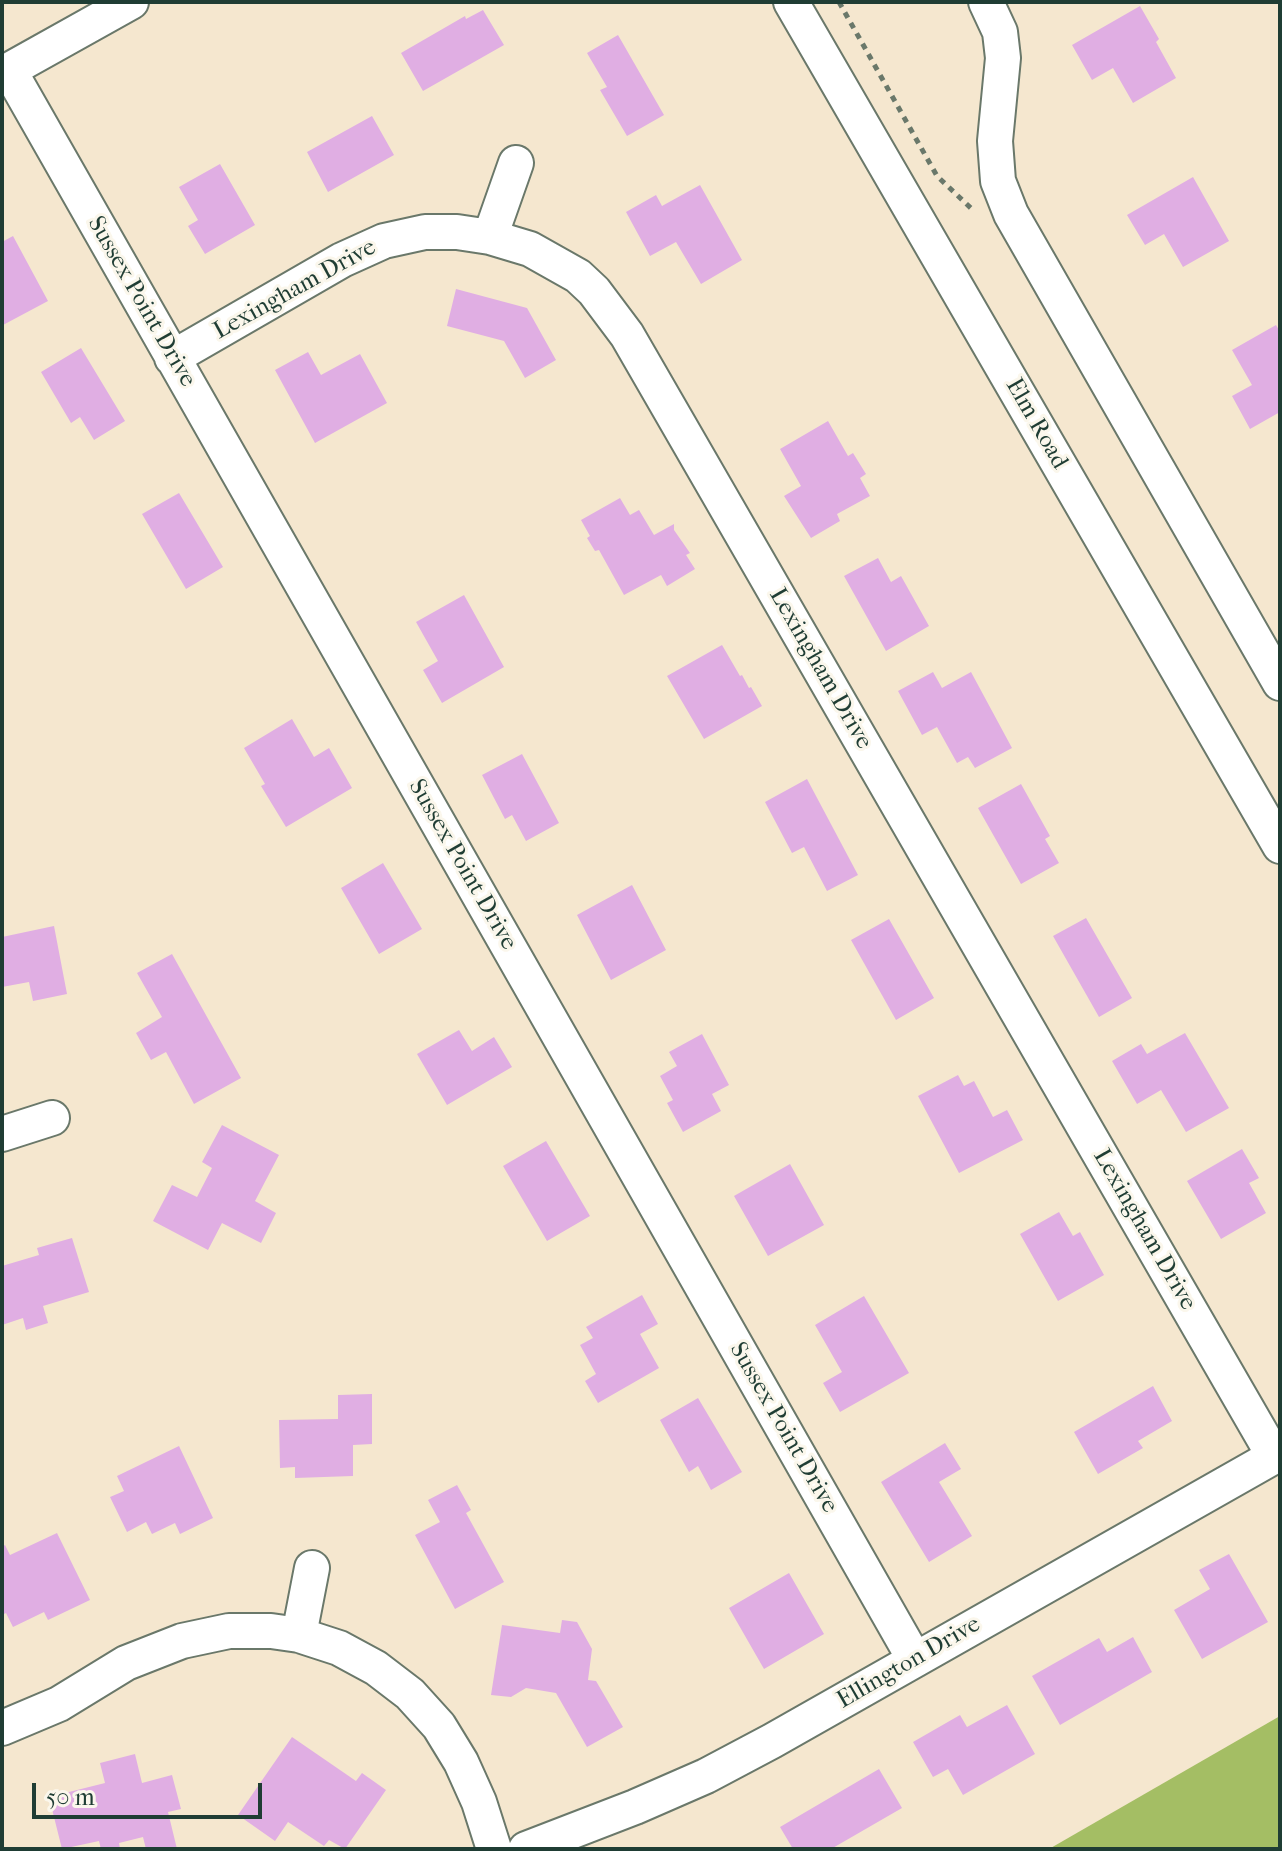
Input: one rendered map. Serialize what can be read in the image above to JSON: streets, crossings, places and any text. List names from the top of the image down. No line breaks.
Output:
{"streets":{"street":["Lexingham Drive","Sussex Point Drive","Elm Road","Ellington Drive"]},"crossings":[["Lexingham Drive","Sussex Point Drive"],["Lexingham Drive","Ellington Drive"],["Sussex Point Drive","Ellington Drive"]],"scale_bar":"50 m"}
